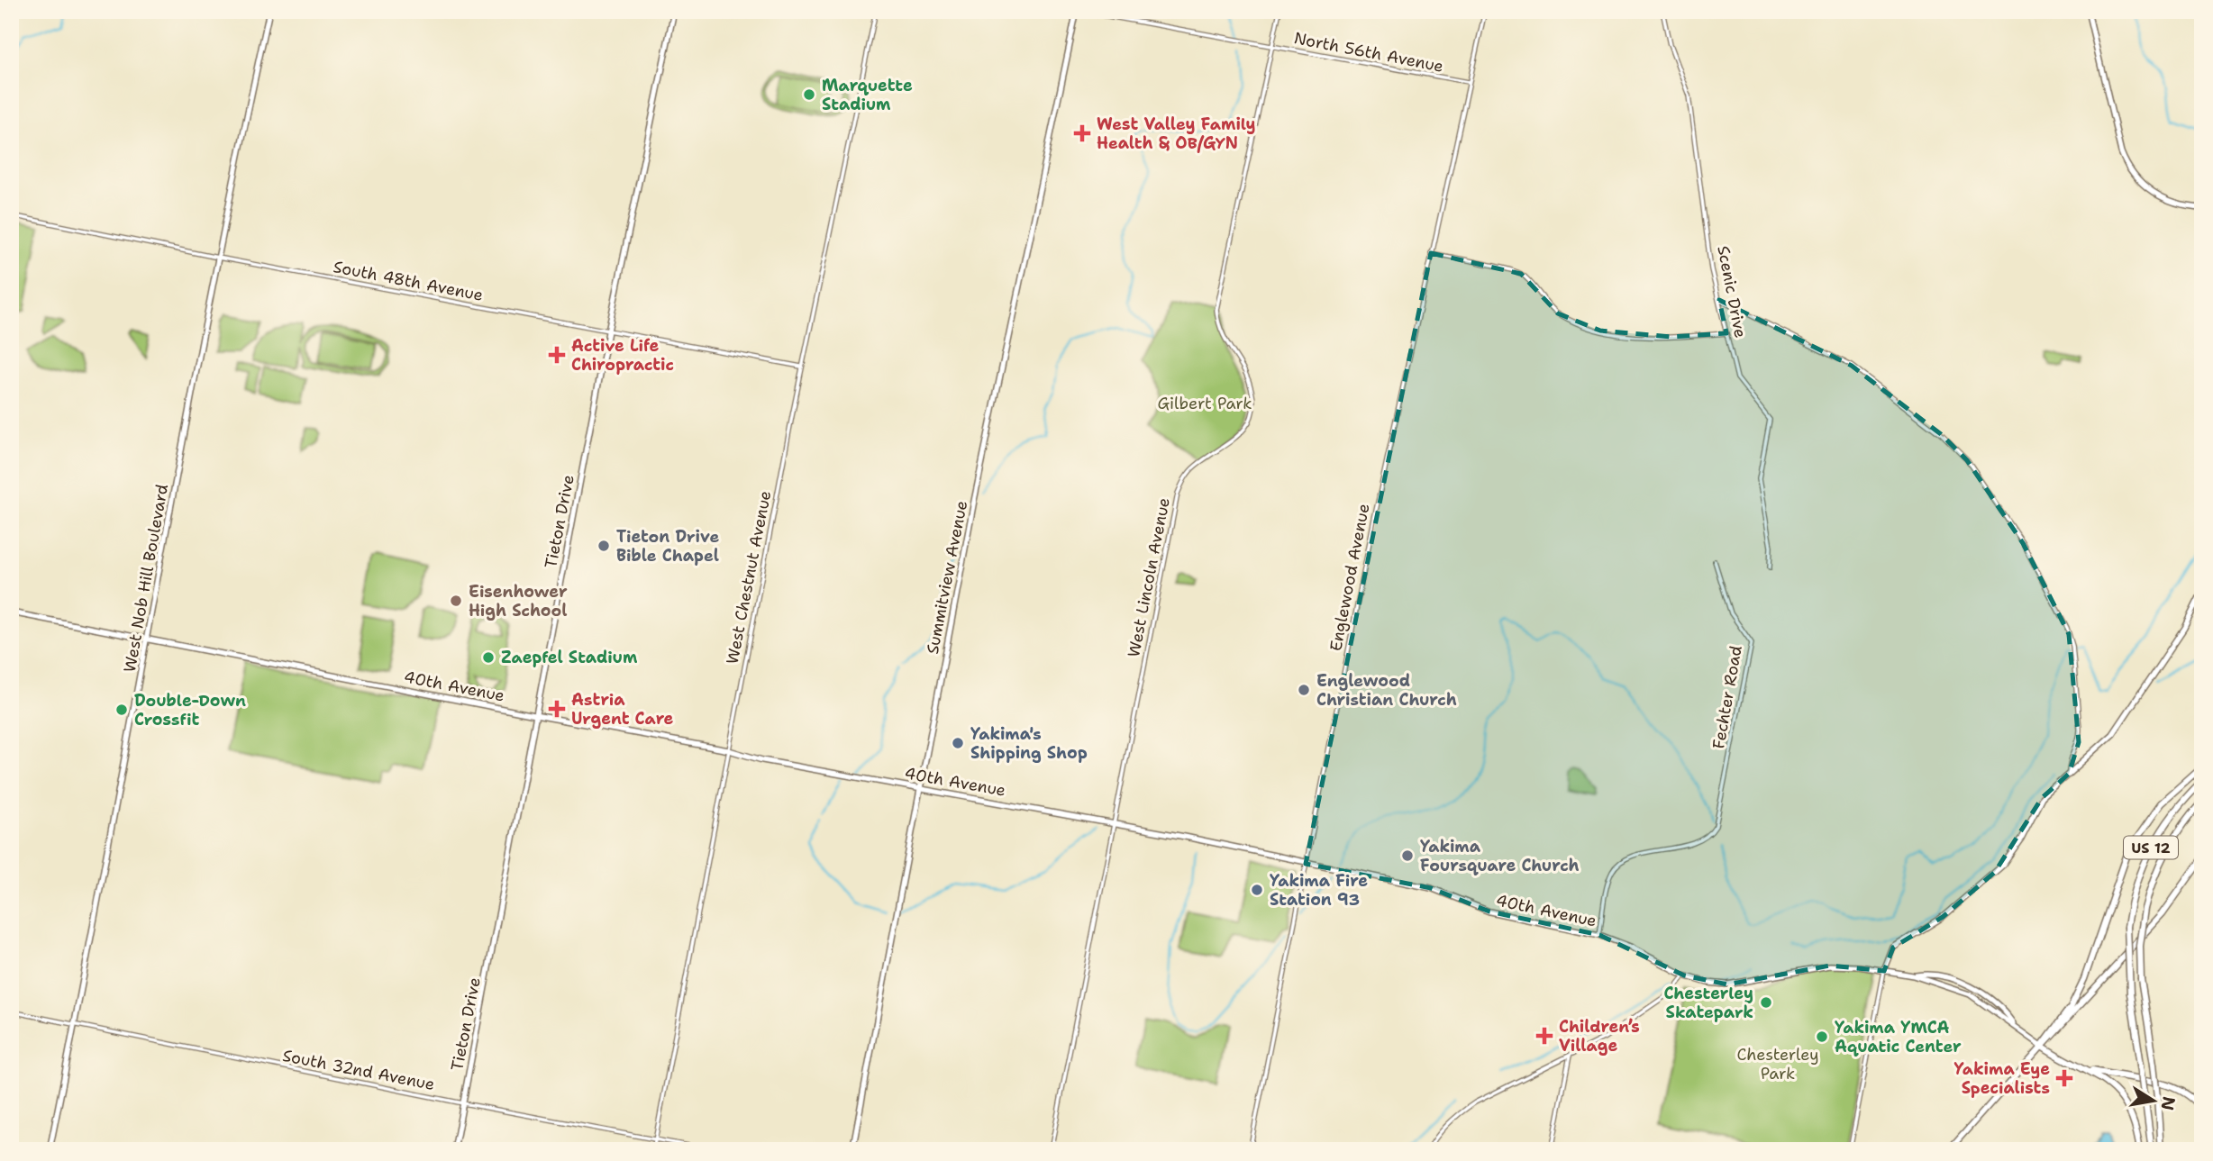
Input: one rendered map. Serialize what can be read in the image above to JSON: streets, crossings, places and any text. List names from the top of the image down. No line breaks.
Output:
{"streets":{"highway":["US 12"],"main road":["Tieton Drive","Summitview Avenue","West Nob Hill Boulevard","40th Avenue"],"street":["North 56th Avenue","South 48th Avenue","Scenic Drive","West Chestnut Avenue","West Lincoln Avenue","Englewood Avenue","Fechter Road","South 32nd Avenue"]},"crossings":[["North 56th Avenue","Summitview Avenue"],["North 56th Avenue","West Lincoln Avenue"],["North 56th Avenue","Englewood Avenue"],["South 48th Avenue","Tieton Drive"],["South 48th Avenue","West Chestnut Avenue"],["South 48th Avenue","West Nob Hill Boulevard"],["Tieton Drive","40th Avenue"],["Tieton Drive","South 32nd Avenue"],["West Chestnut Avenue","40th Avenue"],["West Chestnut Avenue","South 32nd Avenue"],["Summitview Avenue","40th Avenue"],["West Lincoln Avenue","40th Avenue"],["Englewood Avenue","40th Avenue"],["West Nob Hill Boulevard","40th Avenue"],["West Nob Hill Boulevard","South 32nd Avenue"],["40th Avenue","Fechter Road"]],"parks":["Gilbert Park","Chesterley Park"],"places":{"other":["Marquette Stadium","Tieton Drive Bible Chapel","Eisenhower High School","Zaepfel Stadium","Englewood Christian Church","Double-Down Crossfit","Yakima's Shipping Shop","Yakima Foursquare Church","Yakima Fire Station 93","Chesterley Skatepark","Yakima YMCA Aquatic Center"],"health":["West Valley Family Health & OB/GYN","Active Life Chiropractic","Astria Urgent Care","Children’s Village","Yakima Eye Specialists"]},"north":"right"}
